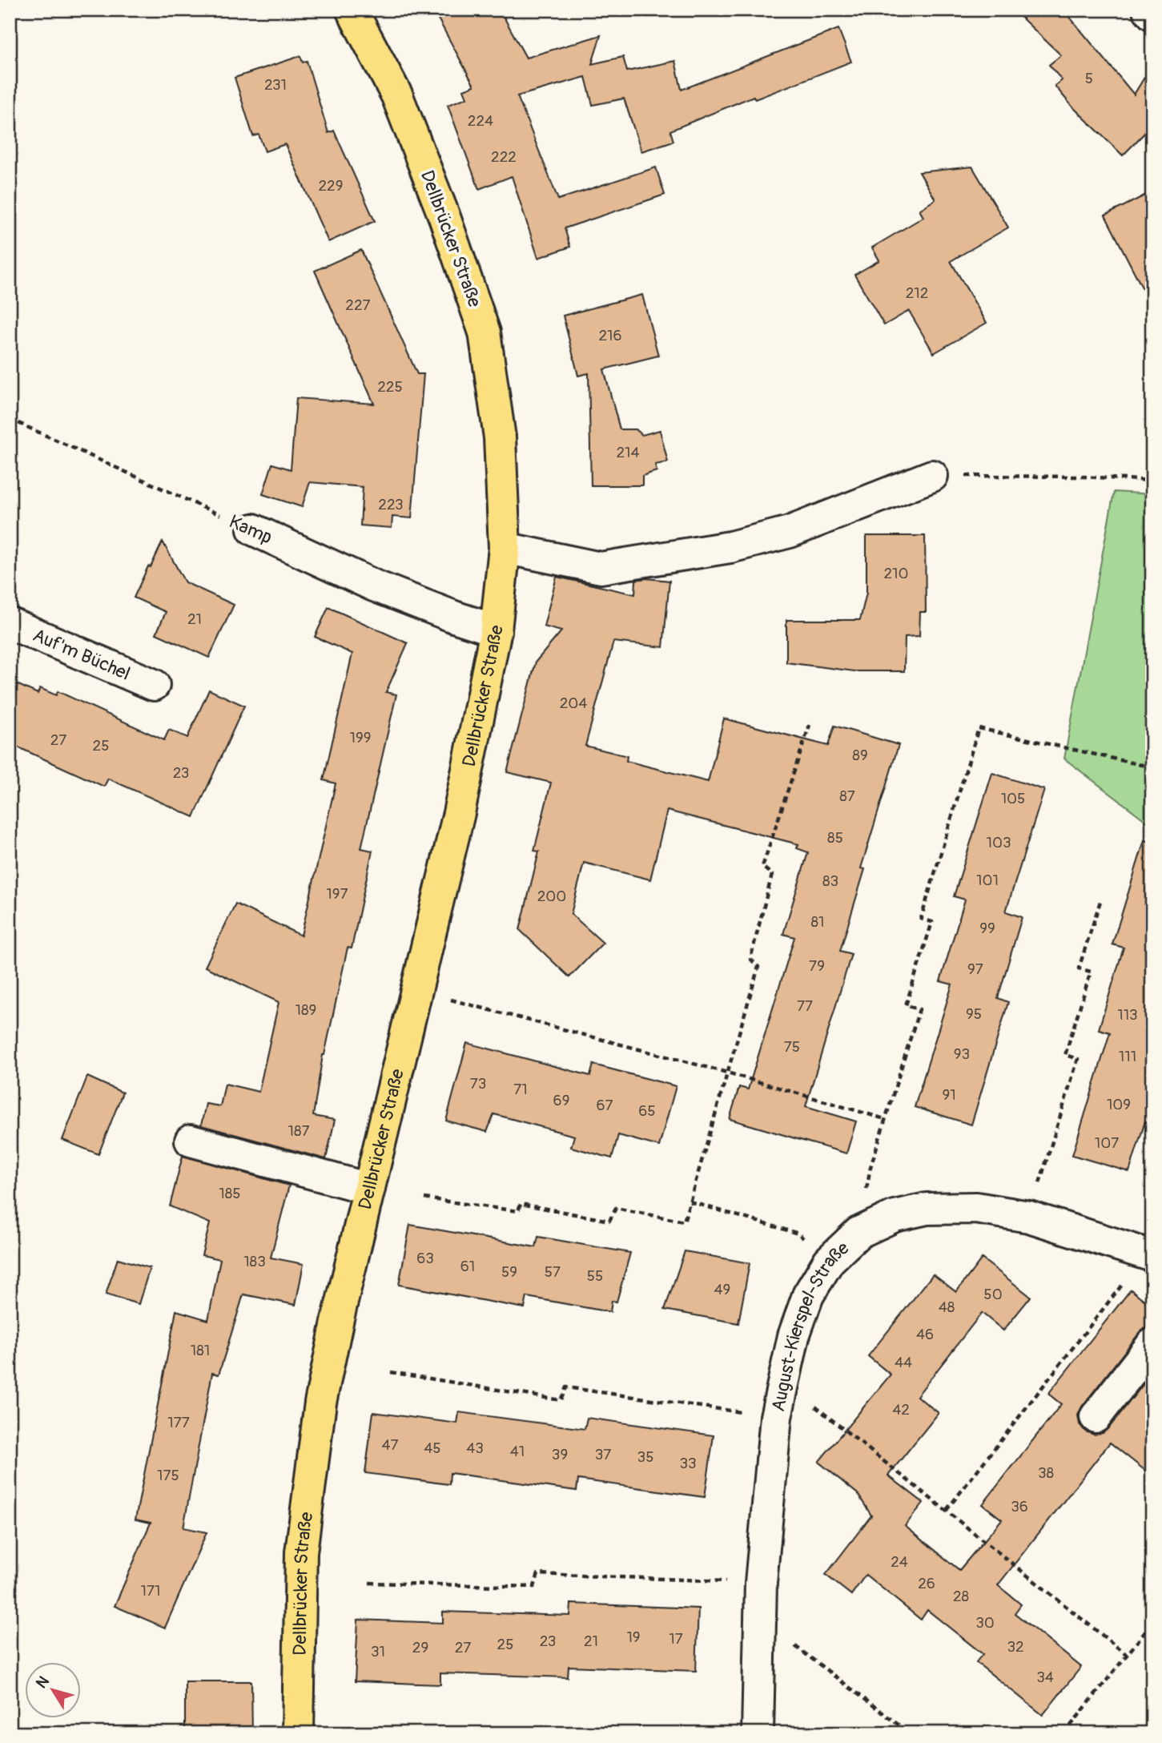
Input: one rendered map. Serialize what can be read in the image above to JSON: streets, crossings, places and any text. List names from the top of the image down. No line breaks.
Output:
{"streets":{"main road":["Dellbrücker Straße"],"street":["Kamp","Auf'm Büchel","August-Kierspel-Straße"]},"crossings":[["Dellbrücker Straße","Kamp"]],"house_numbers":["5","231","224","222","229","212","227","216","225","214","223","210","21","204","199","27","25","89","23","87","105","85","103","101","83","197","200","81","99","79","97","77","189","95","113","75","93","111","73","71","91","69","109","67","65","187","107","185","63","183","61","59","57","55","49","50","48","46","181","44","42","177","47","45","43","41","39","37","35","33","38","175","36","24","26","171","28","30","19","17","23","21","25","32","29","27","31","34"],"north":"top left"}
